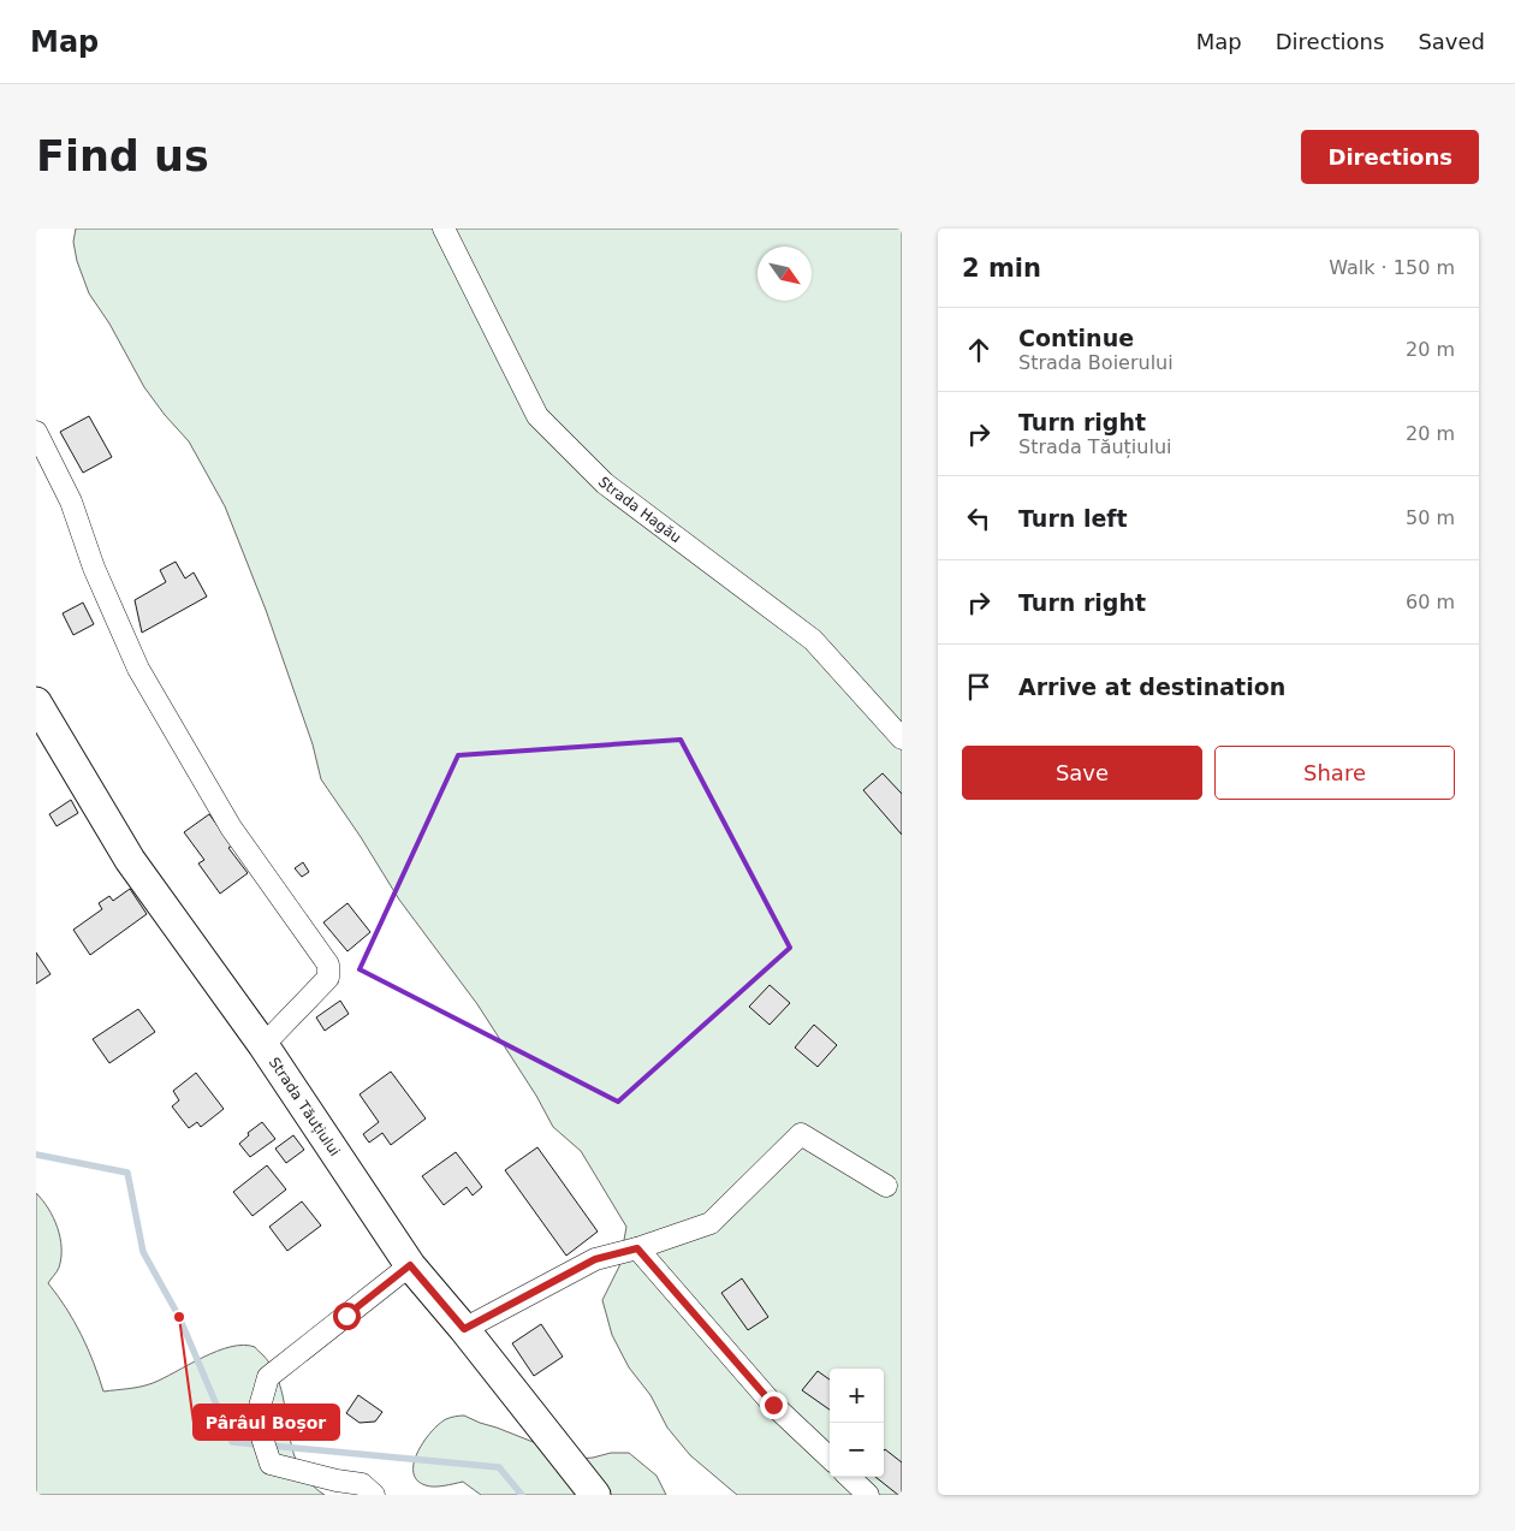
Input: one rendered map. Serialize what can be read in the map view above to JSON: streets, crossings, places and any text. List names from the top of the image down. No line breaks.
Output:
{"streets":{"street":["Strada Hagău","Strada Tăuțiului"]},"places":["Pârâul Boșor"],"north":"bottom right","page":{"header":"Map","nav":["Map","Directions","Saved"],"buttons":["Directions",["Save","Share"]],"title":"Find us","heading":["2 min","Walk · 150 m"],"list":[["Continue","Strada Boierului","20 m"],["Turn right","Strada Tăuțiului","20 m"],["Turn left","50 m"],["Turn right","60 m"],"Arrive at destination"],"map_buttons":["+","−"]}}
